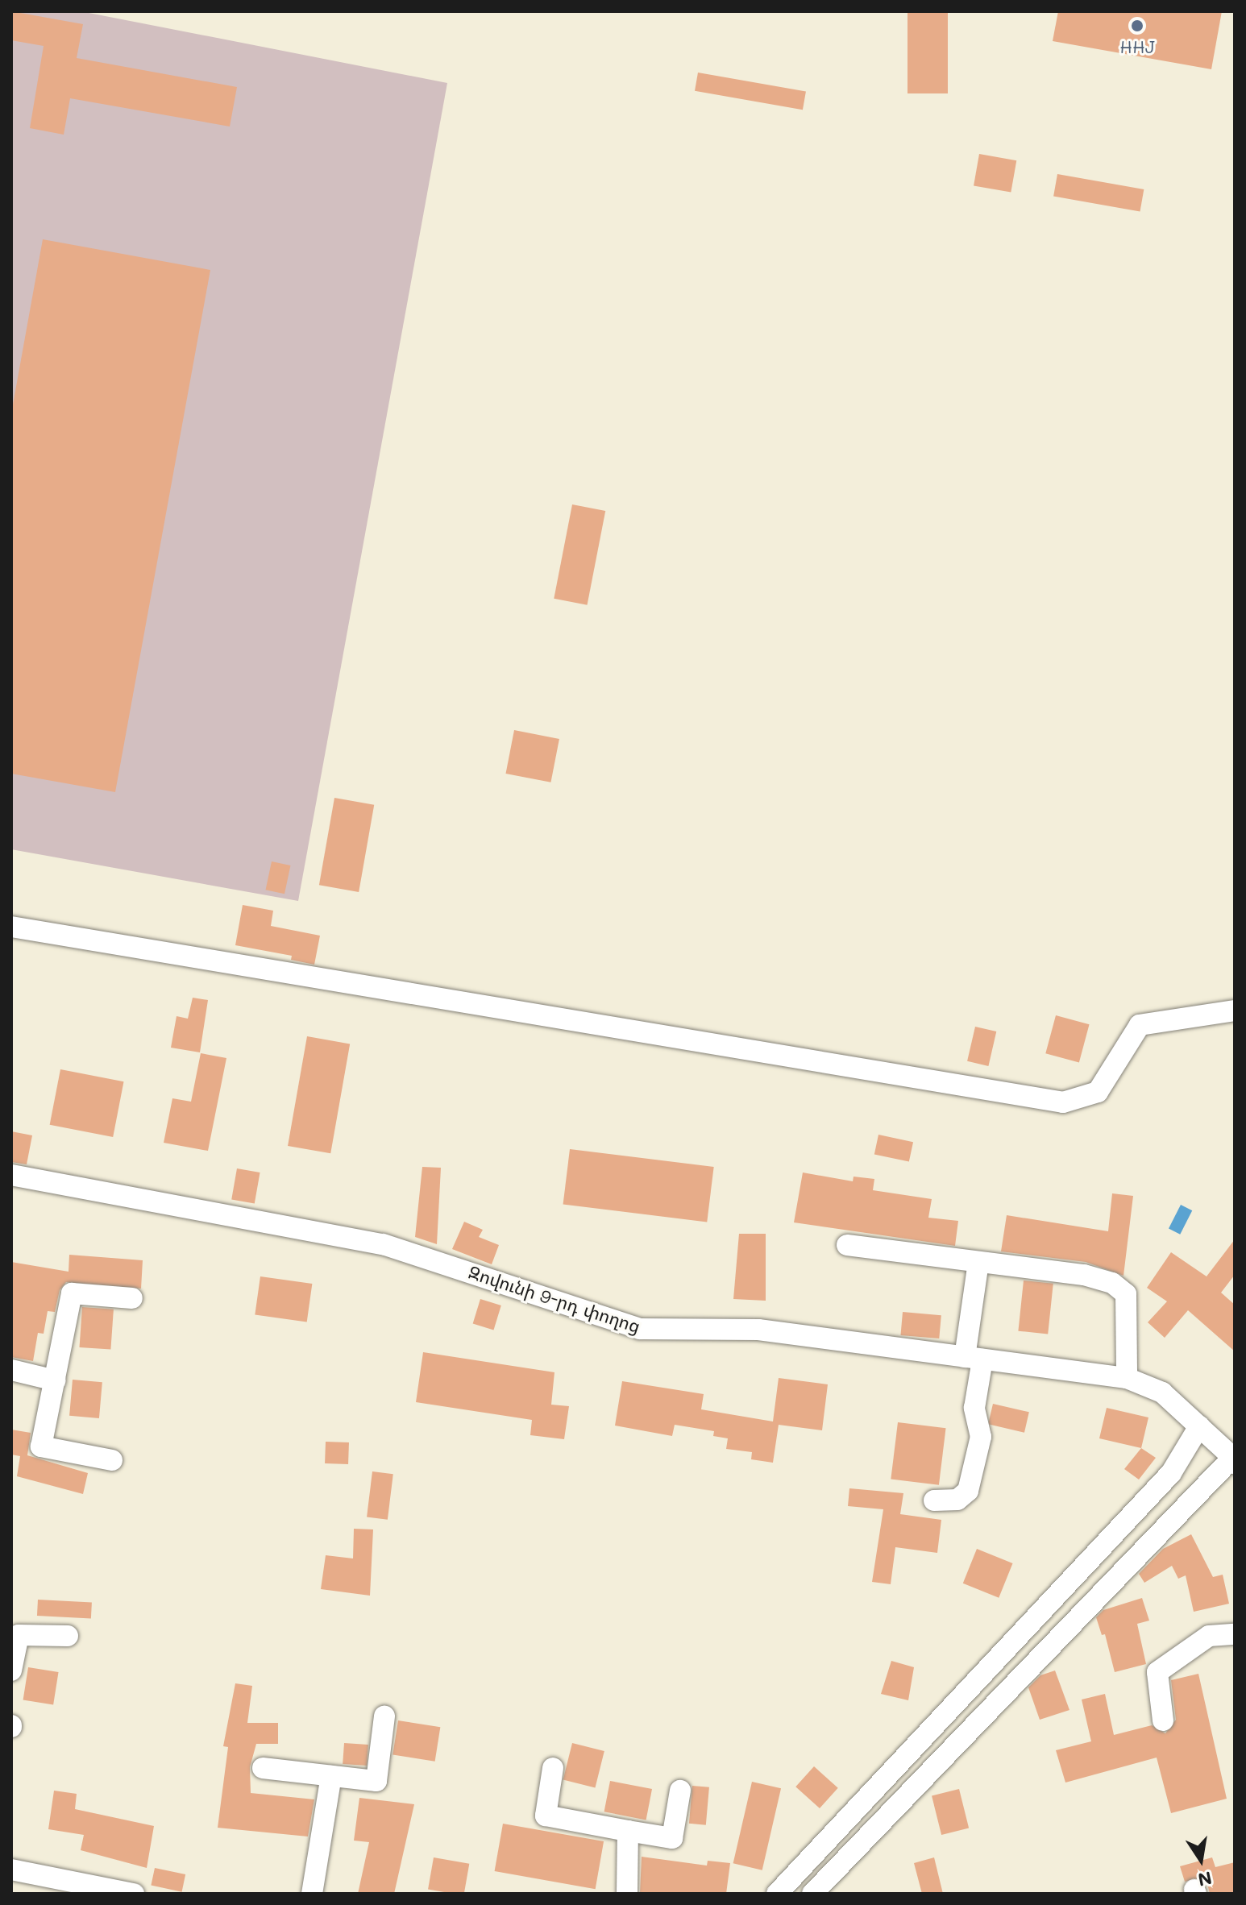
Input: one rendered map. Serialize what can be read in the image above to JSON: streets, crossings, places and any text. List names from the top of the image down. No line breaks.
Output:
{"streets":{"street":["Զովունի 9-րդ փողոց"]},"places":["HHJ"],"north":"bottom"}
